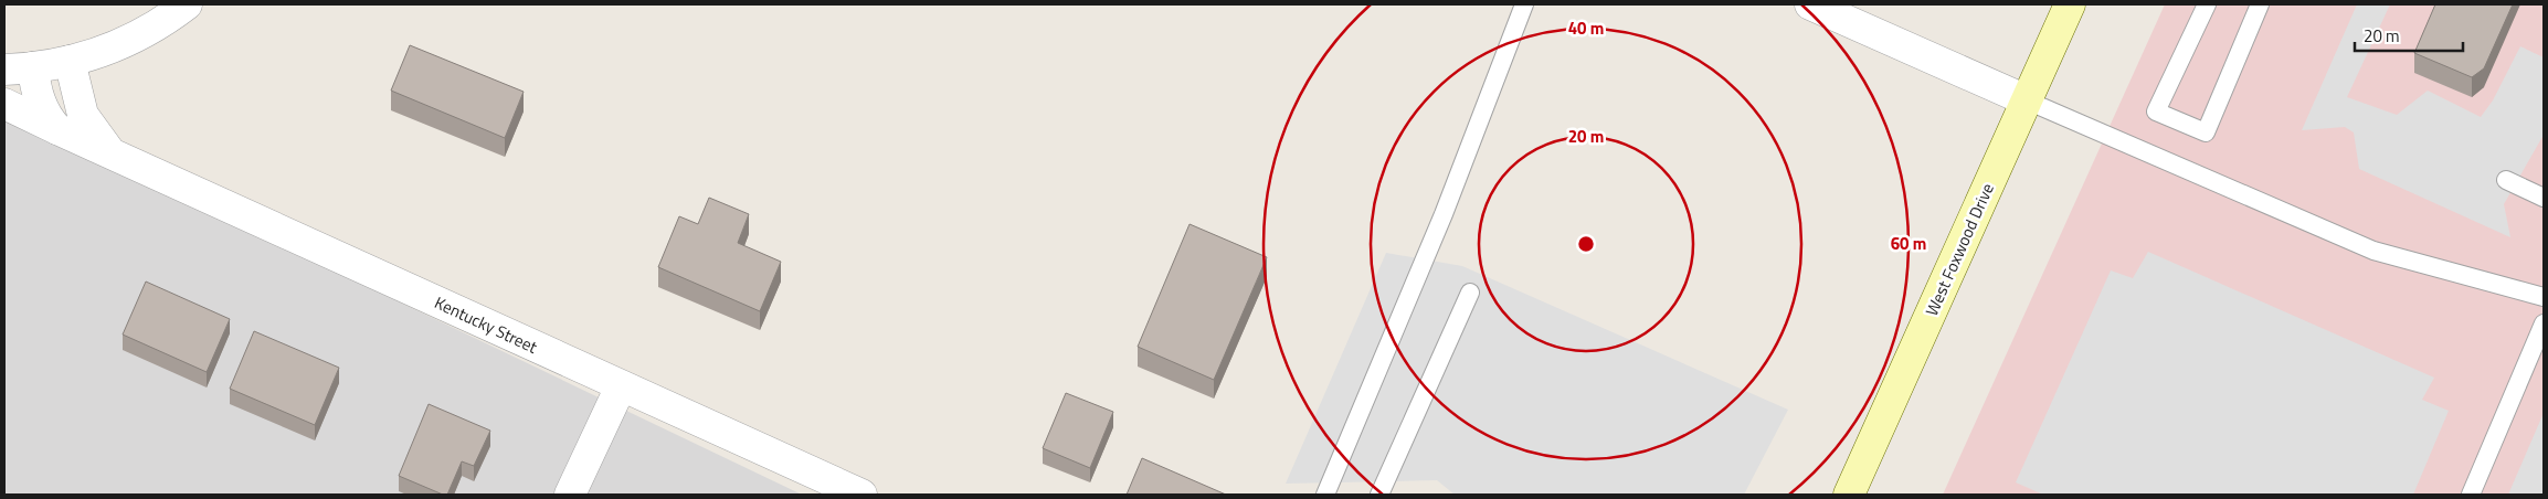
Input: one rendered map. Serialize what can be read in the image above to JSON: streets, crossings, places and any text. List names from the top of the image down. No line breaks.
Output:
{"streets":{"main road":["West Foxwood Drive"],"street":["Kentucky Street"]},"scale_bar":"20 m","rings":["40 m","20 m","60 m"]}
